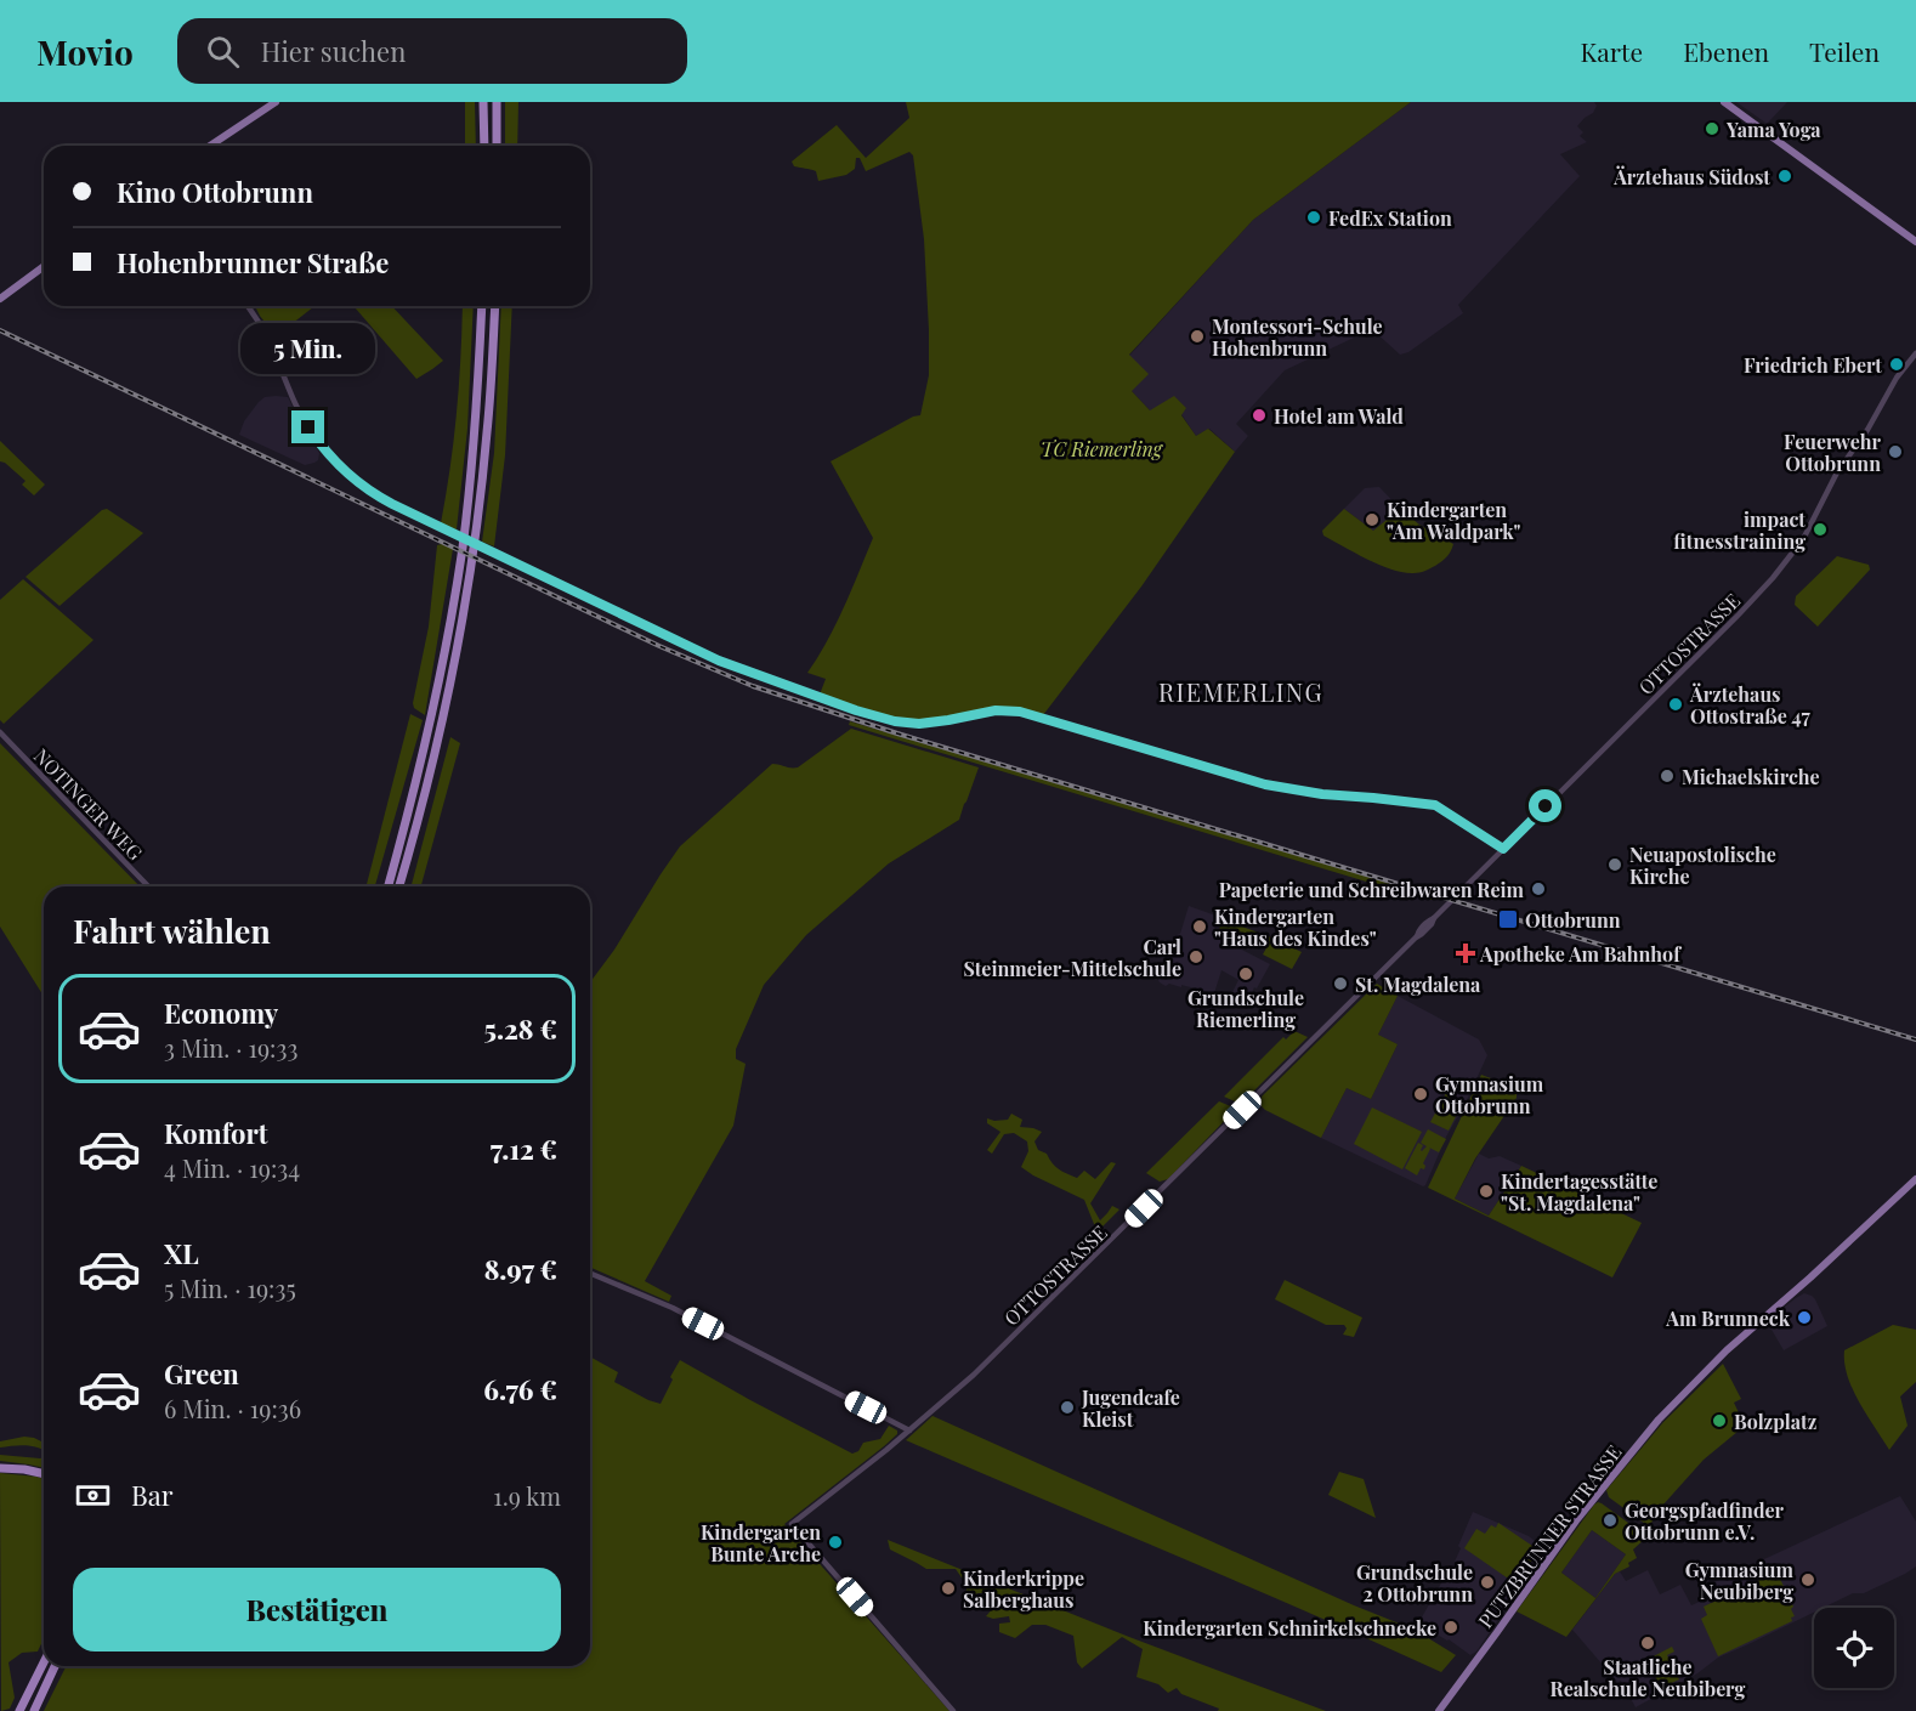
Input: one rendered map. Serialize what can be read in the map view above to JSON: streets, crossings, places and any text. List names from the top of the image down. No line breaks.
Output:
{"streets":{"main road":["PUTZBRUNNER STRASSE"],"street":["OTTOSTRASSE","NOTINGER WEG"]},"districts":["RIEMERLING"],"parks":["TC Riemerling"],"places":{"other":["Yama Yoga","Ärztehaus Südost","FedEx Station","Montessori-Schule Hohenbrunn","Friedrich Ebert","Hotel am Wald","Feuerwehr Ottobrunn","Kindergarten \"Am Waldpark\"","impact fitnesstraining","Ärztehaus Ottostraße 47","Michaelskirche","Neuapostolische Kirche","Papeterie und Schreibwaren Reim","Kindergarten \"Haus des Kindes\"","Carl Steinmeier-Mittelschule","Grundschule Riemerling","St. Magdalena","Gymnasium Ottobrunn","Kindertagesstätte \"St. Magdalena\"","Am Brunneck","Jugendcafe Kleist","Bolzplatz","Georgspfadfinder Ottobrunn e.V.","Kindergarten Bunte Arche","Gymnasium Neubiberg","Grundschule 2 Ottobrunn","Kinderkrippe Salberghaus","Kindergarten Schnirkelschnecke","Staatliche Realschule Neubiberg"],"transit":["Ottobrunn"],"health":["Apotheke Am Bahnhof"]},"page":{"header":"Movio","search":"Hier suchen","nav":["Karte","Ebenen","Teilen"],"banner":["Kino Ottobrunn","Hohenbrunner Straße"],"bubble":"5 Min.","heading":"Fahrt wählen","list":[{"name":"Economy","note":"3 Min. · 19:33","value":"5.28 €"},{"name":"Komfort","note":"4 Min. · 19:34","value":"7.12 €"},{"name":"XL","note":"5 Min. · 19:35","value":"8.97 €"},{"name":"Green","note":"6 Min. · 19:36","value":"6.76 €"}],"pay":["Bar","1.9 km"],"buttons":"Bestätigen"}}
